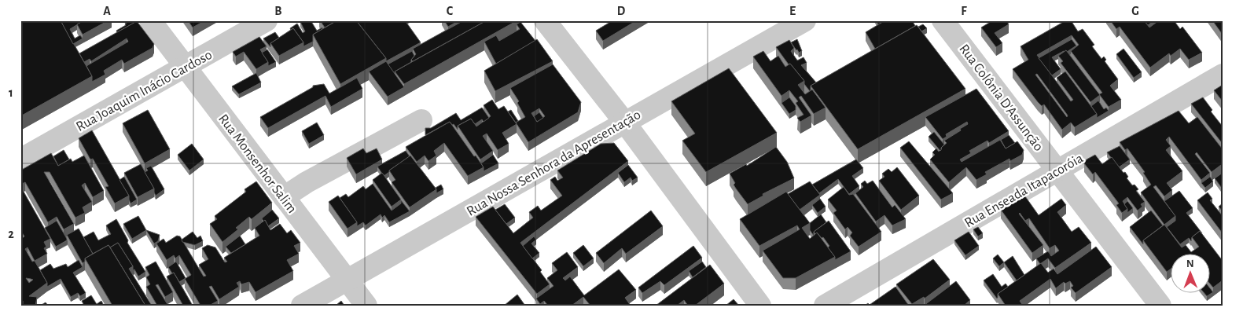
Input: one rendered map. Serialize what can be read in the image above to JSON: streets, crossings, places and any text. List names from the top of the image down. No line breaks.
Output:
{"streets":{"street":["Rua Joaquim Inácio Cardoso","Rua Colônia D'Assunção","Rua Nossa Senhora da Apresentação","Rua Monsenhor Salim","Rua Enseada Itapacoróia"]},"crossings":[["Rua Joaquim Inácio Cardoso","Rua Monsenhor Salim"],["Rua Colônia D'Assunção","Rua Enseada Itapacoróia"],["Rua Nossa Senhora da Apresentação","Rua Monsenhor Salim"]],"north":"top","grid":{"columns":["A","B","C","D","E","F","G"],"rows":["1","2"]}}
